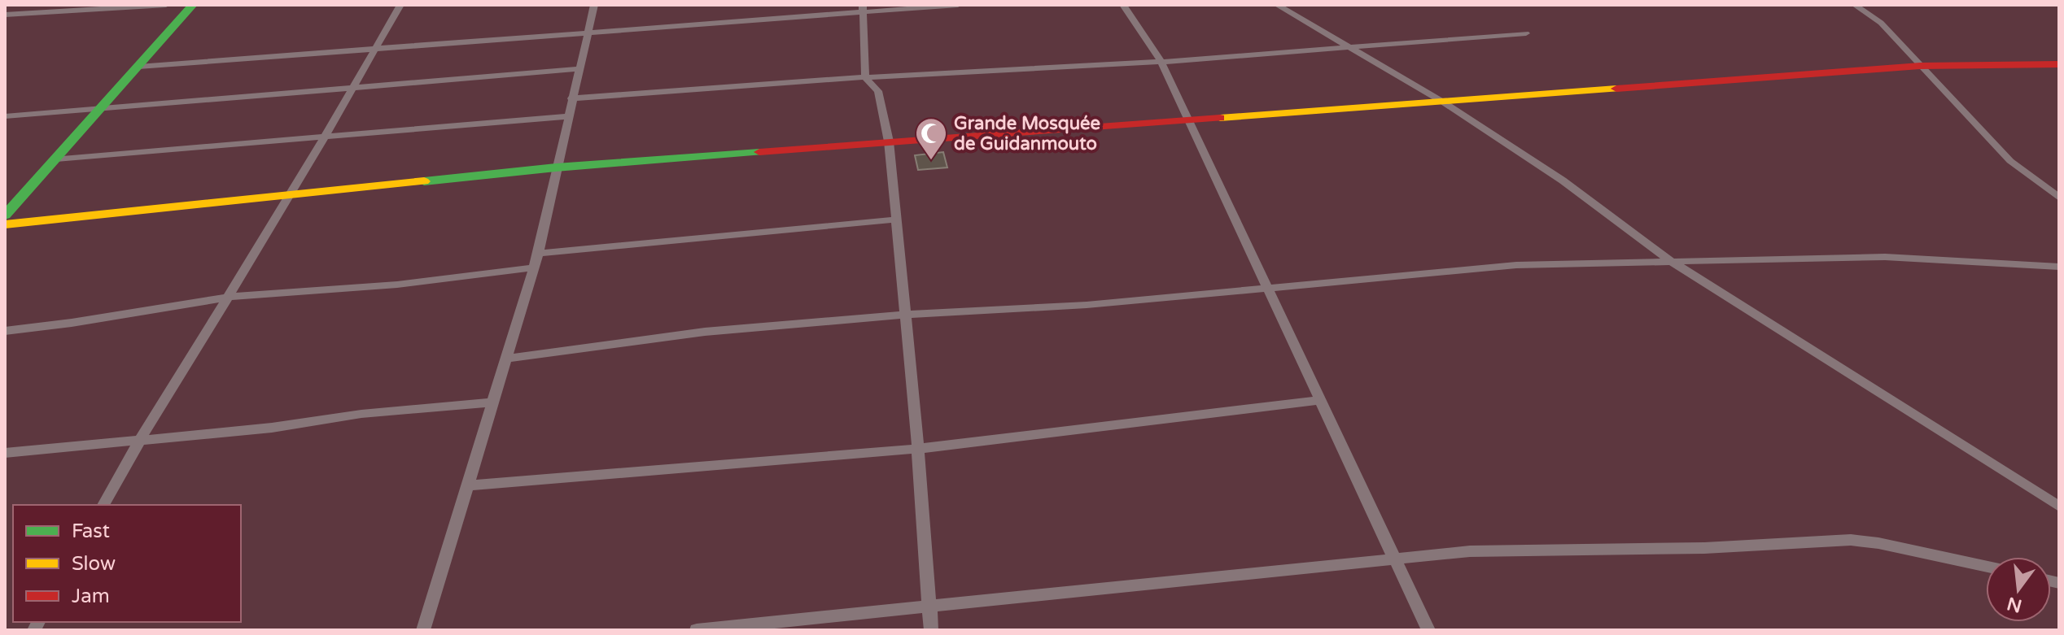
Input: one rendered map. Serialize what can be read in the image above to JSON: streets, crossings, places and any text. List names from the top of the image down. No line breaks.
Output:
{"places":{"mosque":["Grande Mosquée de Guidanmouto"]},"legend":["Fast","Slow","Jam"],"north":"bottom"}
